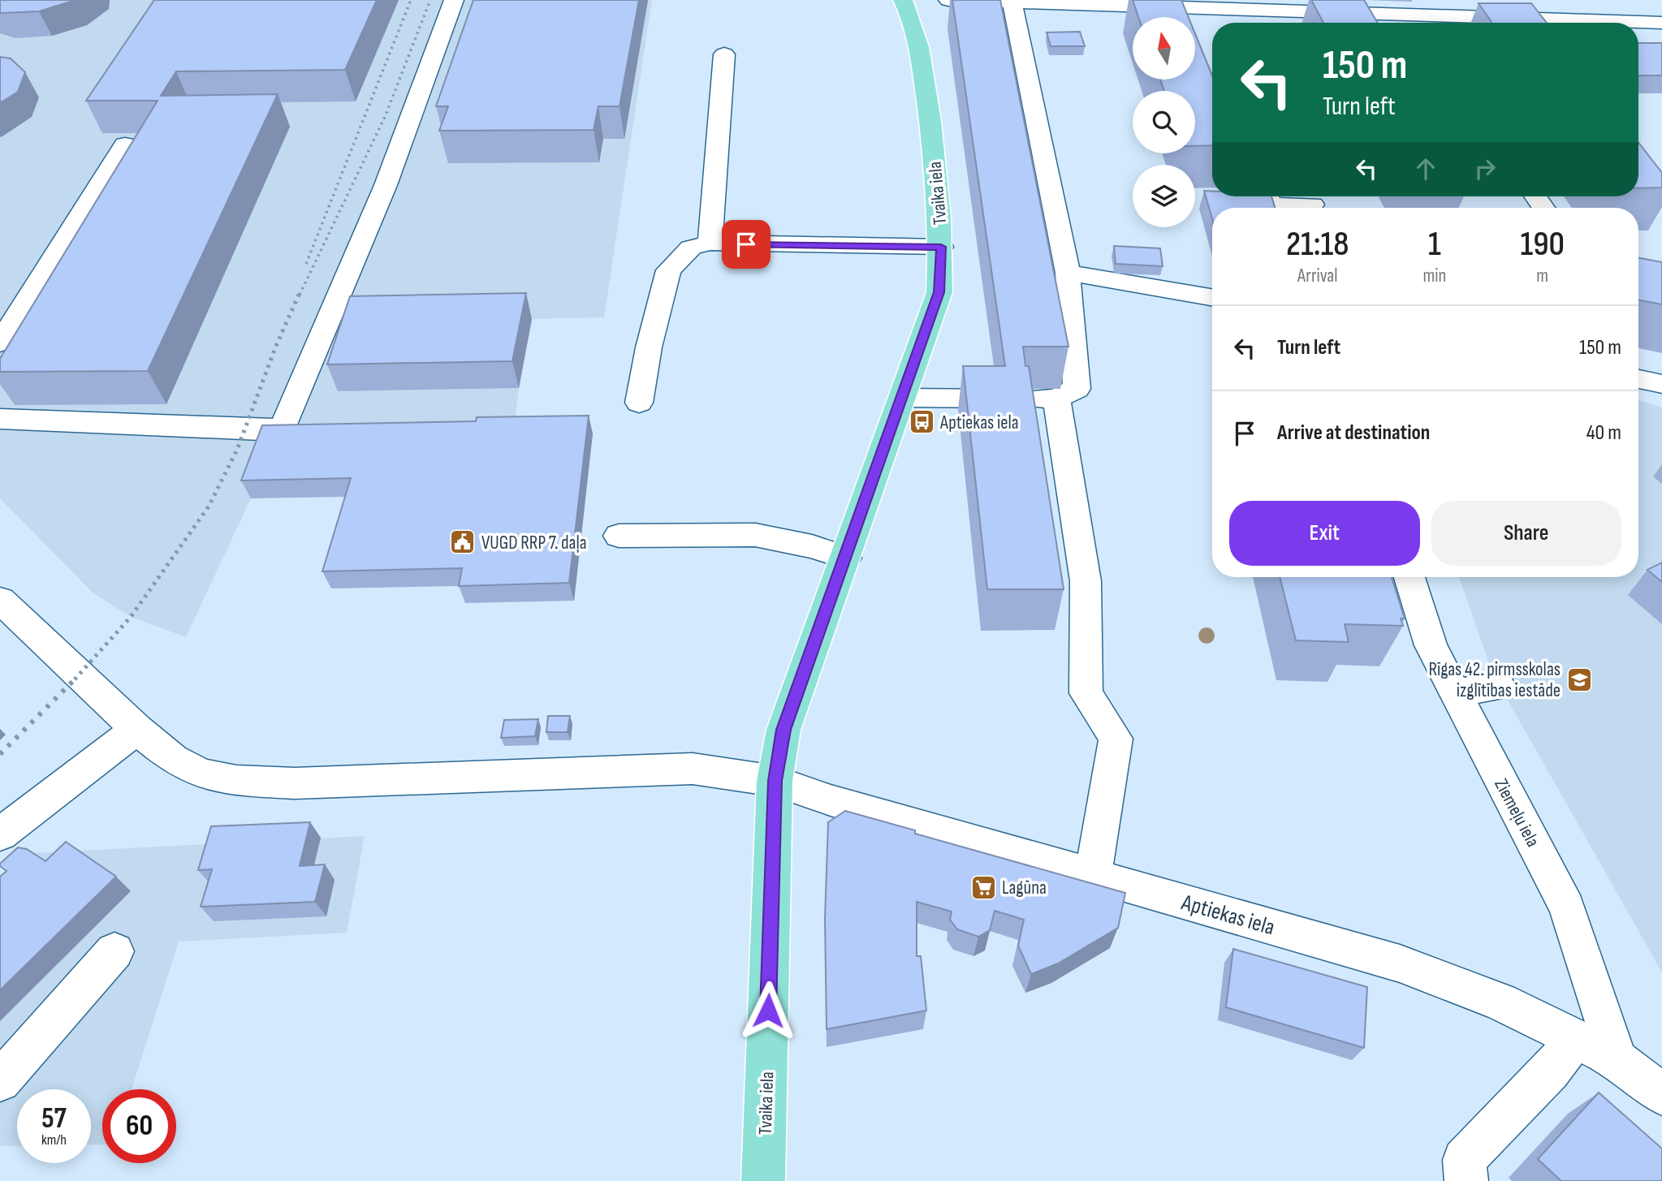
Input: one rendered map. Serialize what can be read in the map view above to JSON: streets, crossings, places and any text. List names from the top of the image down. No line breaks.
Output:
{"streets":{"main road":["Tvaika iela"],"street":["Ziemeļu iela","Aptiekas iela"]},"crossings":[["Tvaika iela","Aptiekas iela"],["Ziemeļu iela","Aptiekas iela"]],"places":{"bus stop":["Aptiekas iela"],"public building":["VUGD RRP 7. daļa"],"school or university":["Rīgas 42. pirmsskolas izglītības iestāde"],"supermarket":["Lagūna"]},"north":"top","page":{"turn":["150 m","Turn left"],"eta":["21:18","Arrival","1","min","190","m"],"list":[{"name":"Turn left","value":"150 m"},{"name":"Arrive at destination","value":"40 m"}],"buttons":["Exit","Share"],"speed":"57 km/h","limit":"60"}}
